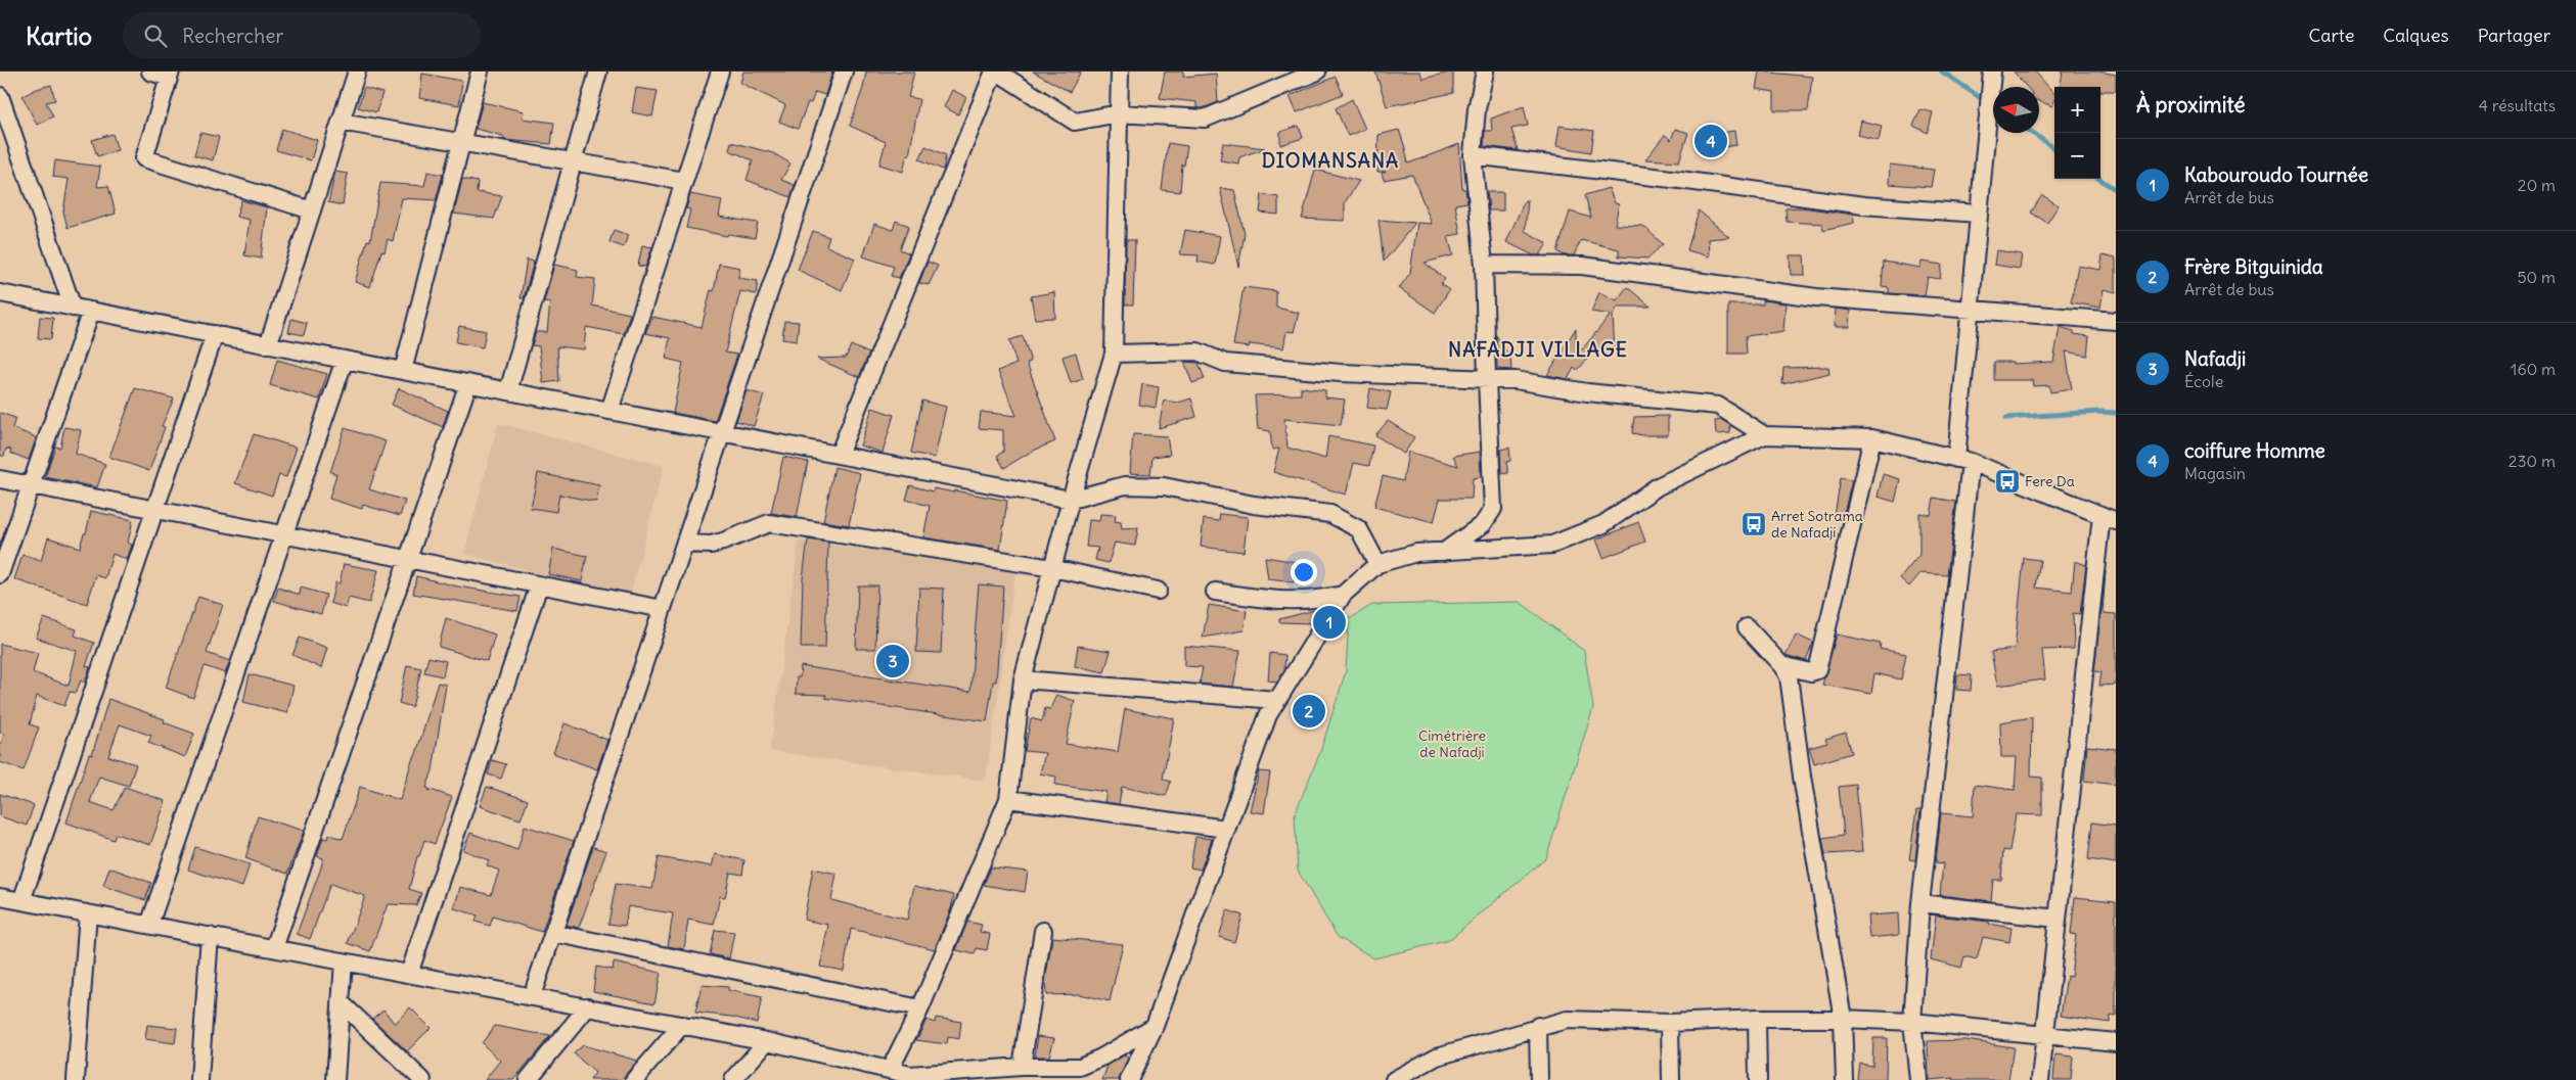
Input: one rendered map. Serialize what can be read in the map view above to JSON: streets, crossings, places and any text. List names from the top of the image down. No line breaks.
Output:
{"districts":["DIOMANSANA","NAFADJI VILLAGE"],"parks":["Cimétrière de Nafadji"],"places":{"bus stop":["Fere Da","Arret Sotrama de Nafadji"]},"north":"left","page":{"header":"Kartio","search":"Rechercher","nav":["Carte","Calques","Partager"],"heading":["À proximité","4 résultats"],"map_buttons":["+","−"],"pins":["4","1","3","2"],"list":[{"mark":"1","name":"Kabouroudo Tournée","note":"Arrêt de bus","value":"20 m"},{"mark":"2","name":"Frère Bitguinida","note":"Arrêt de bus","value":"50 m"},{"mark":"3","name":"Nafadji","note":"École","value":"160 m"},{"mark":"4","name":"coiffure Homme","note":"Magasin","value":"230 m"}]}}
